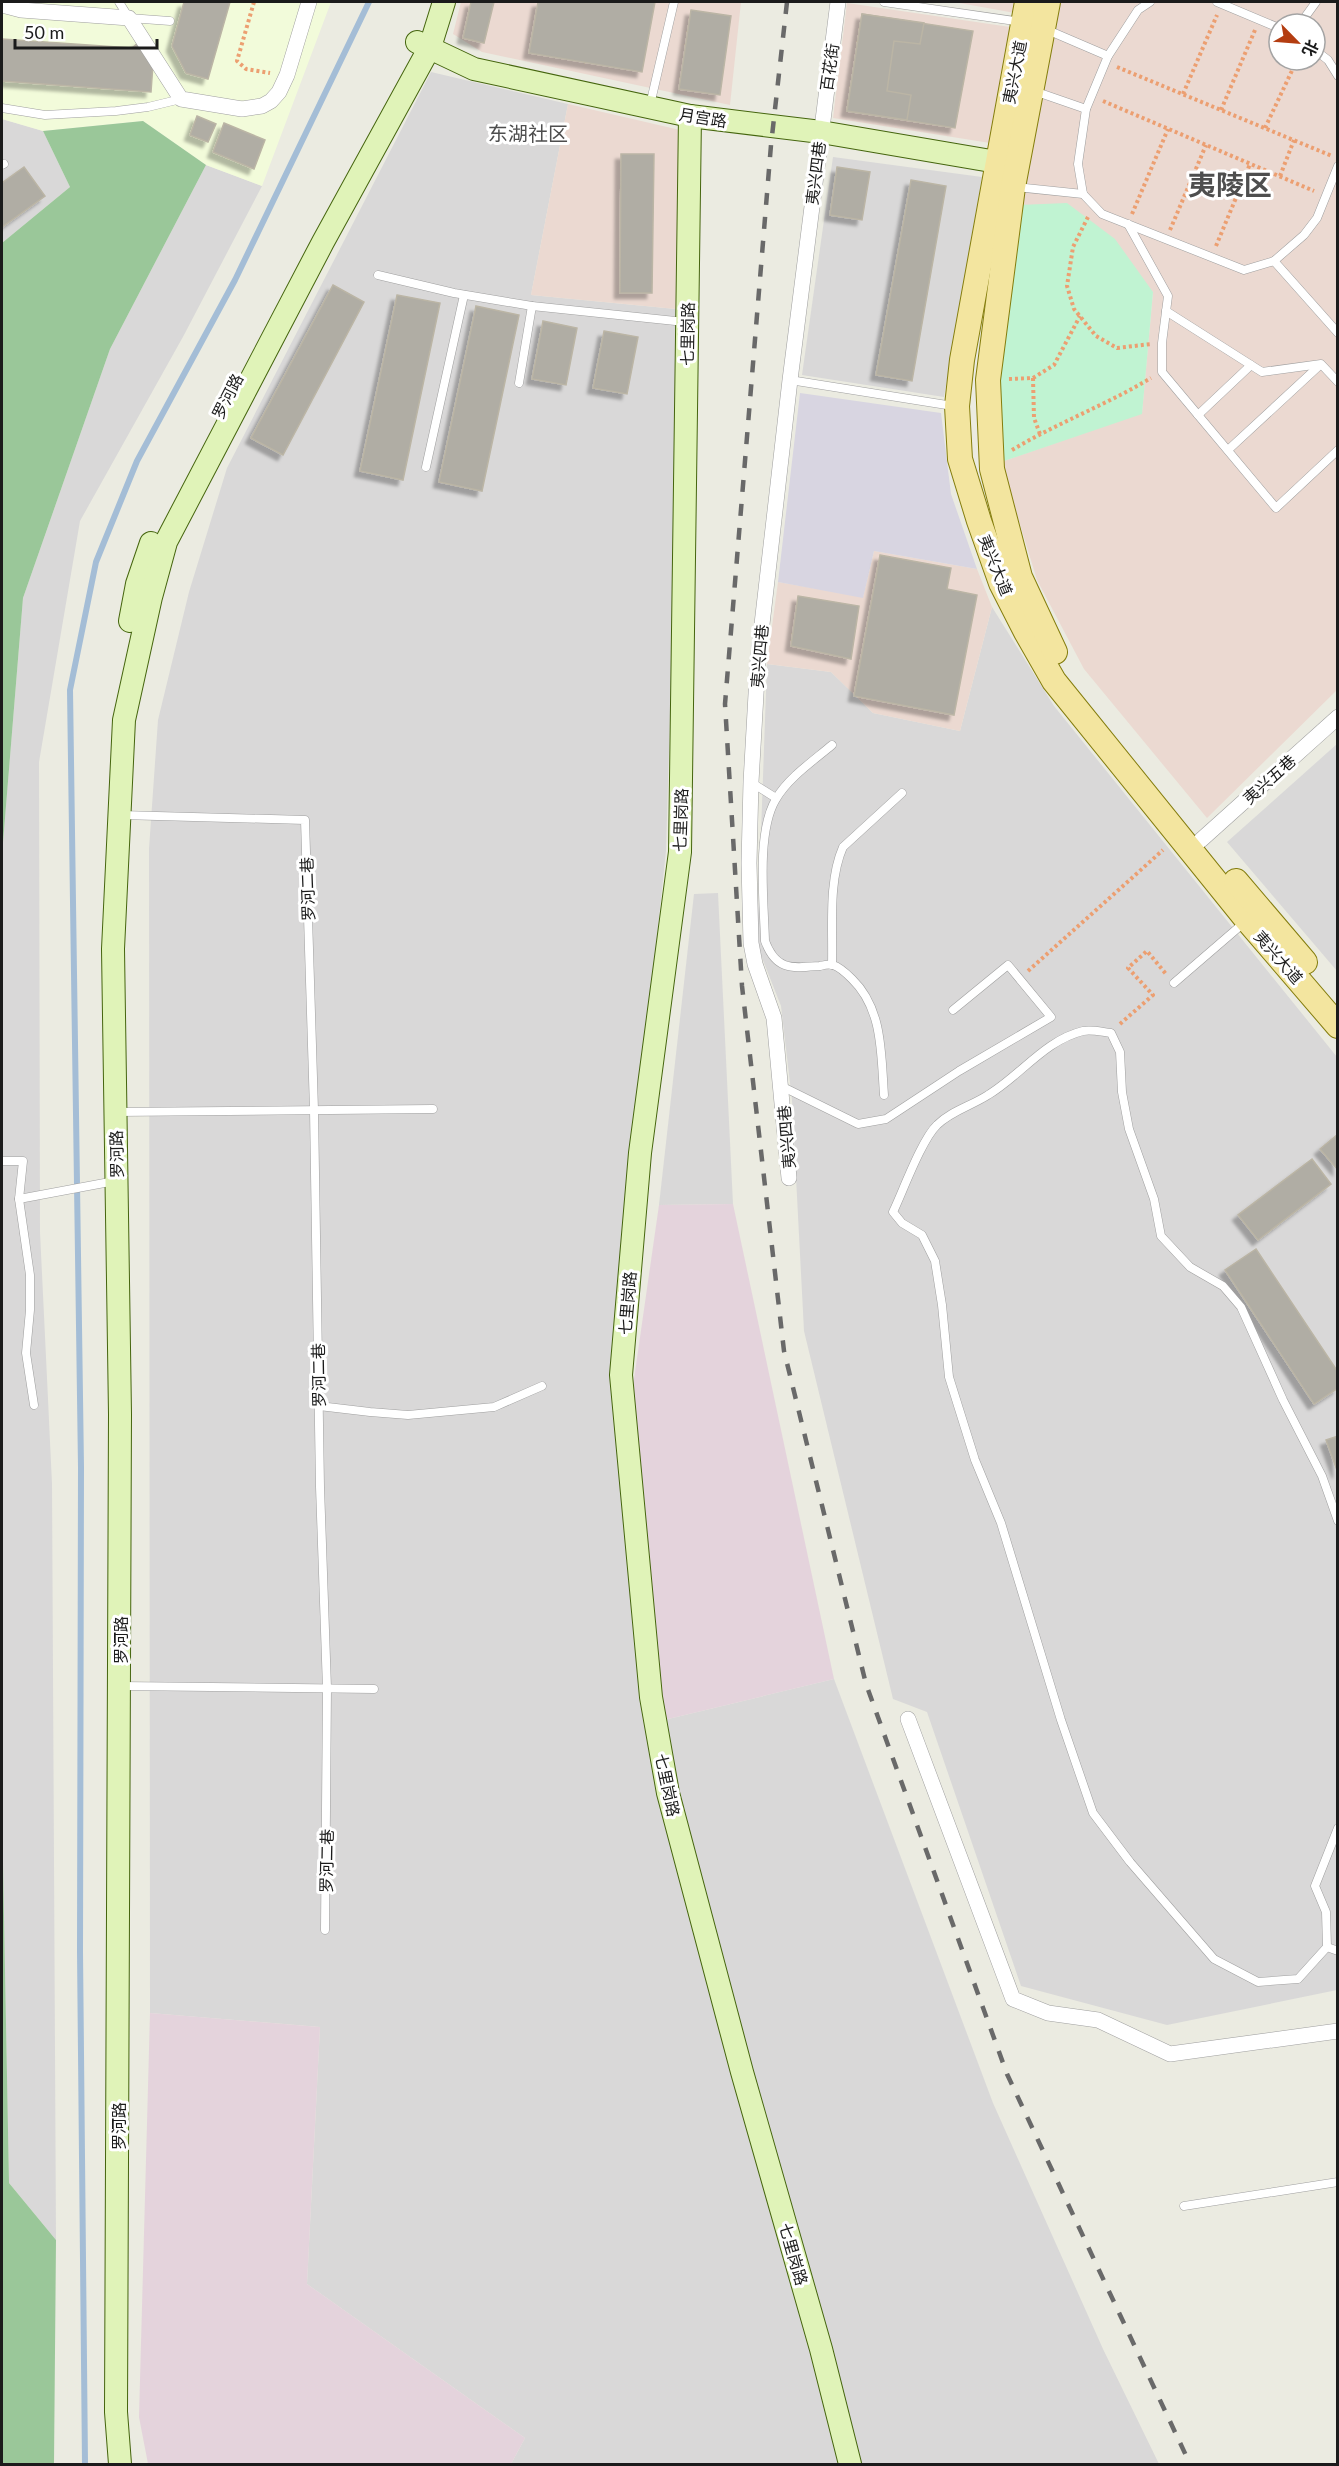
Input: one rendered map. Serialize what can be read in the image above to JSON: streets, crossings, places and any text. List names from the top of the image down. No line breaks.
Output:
{"streets":{"main road":["夷兴大道"],"street":["百花街","月宫路","夷兴四巷","七里岗路","罗河路","夷兴五巷"],"lane":["罗河二巷"]},"crossings":[["百花街","月宫路"],["百花街","夷兴四巷"],["夷兴大道","月宫路"],["夷兴大道","夷兴五巷"],["月宫路","夷兴四巷"],["月宫路","七里岗路"],["月宫路","罗河路"],["罗河路","罗河二巷"]],"districts":["东湖社区","夷陵区"],"scale_bar":"50 m","north":"bottom right"}
